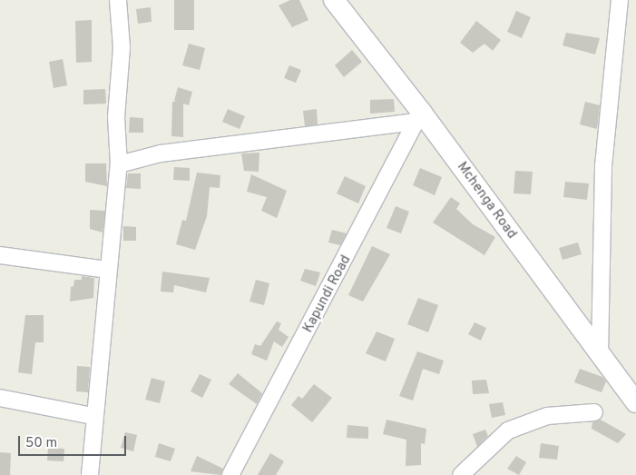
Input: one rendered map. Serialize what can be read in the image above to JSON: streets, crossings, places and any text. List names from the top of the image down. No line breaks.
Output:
{"streets":{"street":["Mchenga Road","Kapundi Road"]},"crossings":[["Mchenga Road","Kapundi Road"]],"scale_bar":"50 m"}
